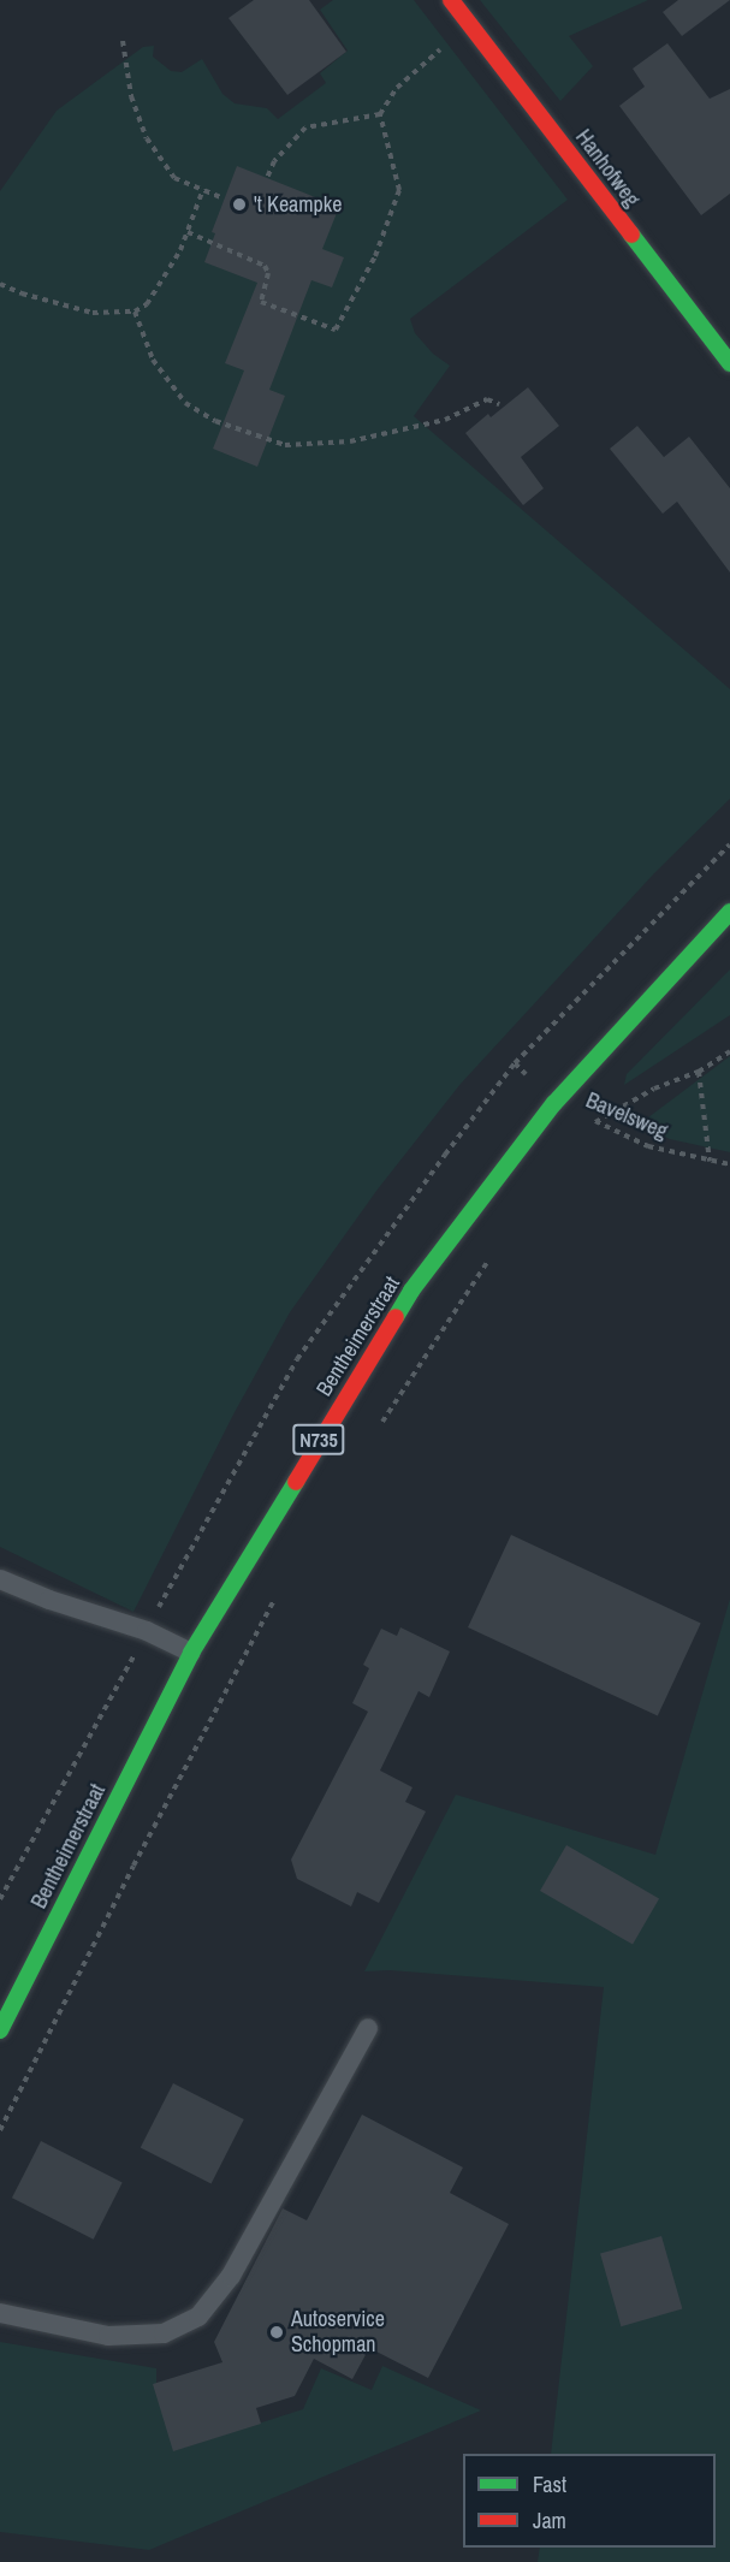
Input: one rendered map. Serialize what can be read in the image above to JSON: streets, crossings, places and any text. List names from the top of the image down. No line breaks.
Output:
{"streets":{"main road":["Hanhofweg","Bentheimerstraat","N735"],"path":["Bavelsweg"]},"crossings":[["Bavelsweg","Bentheimerstraat"]],"places":["'t Keampke","Autoservice Schopman"],"legend":["Fast","Jam"]}
